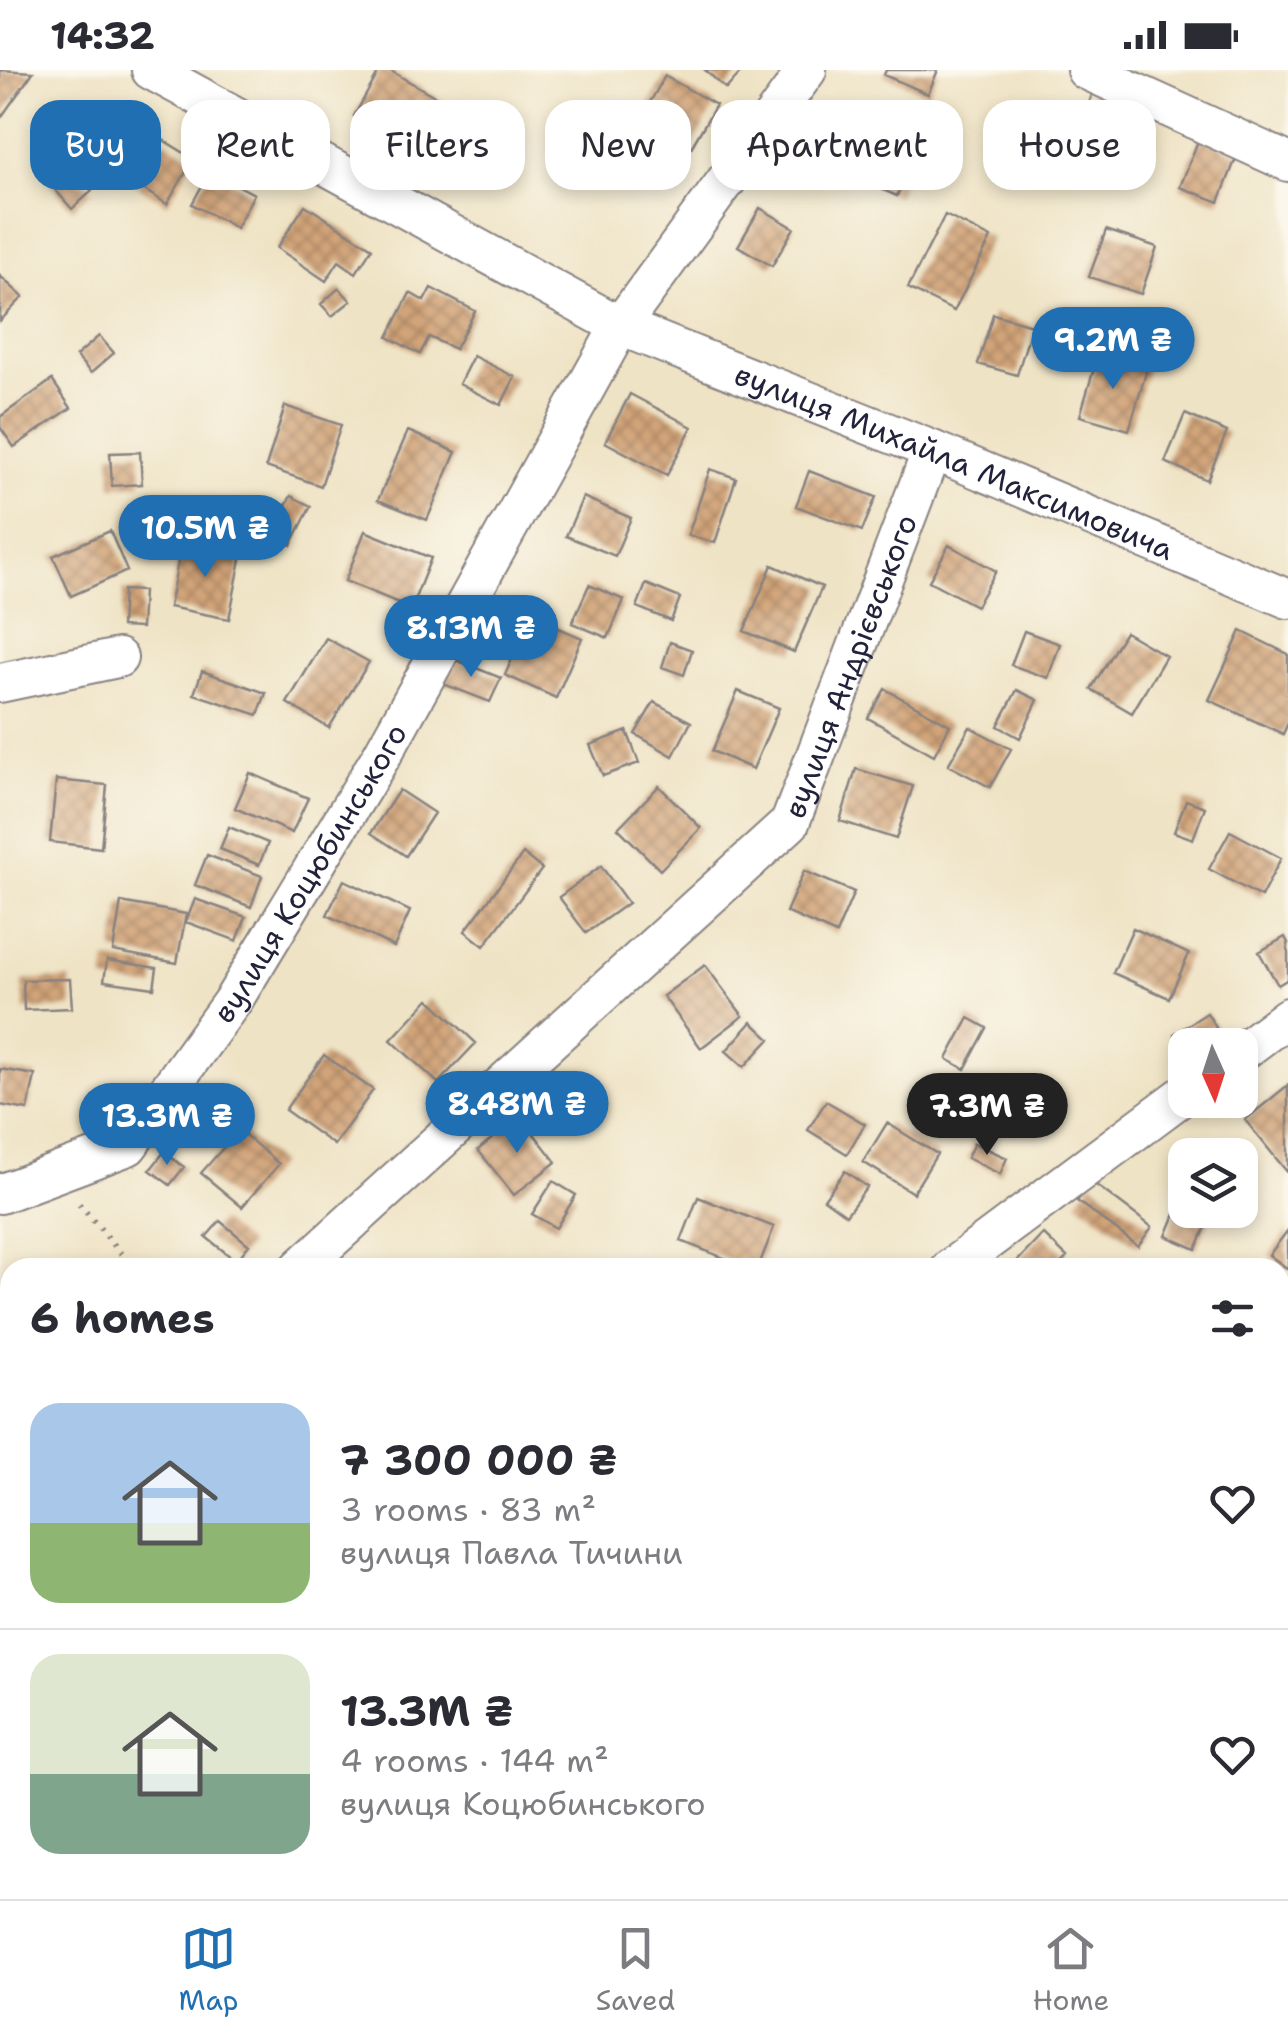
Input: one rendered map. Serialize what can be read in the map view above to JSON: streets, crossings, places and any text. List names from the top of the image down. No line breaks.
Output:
{"streets":{"street":["вулиця Михайла Максимовича","вулиця Андрієвського","вулиця Коцюбинського"]},"crossings":[["вулиця Михайла Максимовича","вулиця Андрієвського"],["вулиця Михайла Максимовича","вулиця Коцюбинського"]],"north":"bottom","page":{"status":"14:32","chip":["Buy","Rent","Filters","New","Apartment","House"],"price":["9.2M ₴","10.5M ₴","8.13M ₴","8.48M ₴","7.3M ₴","13.3M ₴"],"heading":"6 homes","list":[{"name":"7 300 000 ₴","note":"3 rooms · 83 m² · вулиця Павла Тичини"},{"name":"13.3M ₴","note":"4 rooms · 144 m² · вулиця Коцюбинського"}],"tabs":["Map","Saved","Home"]}}
